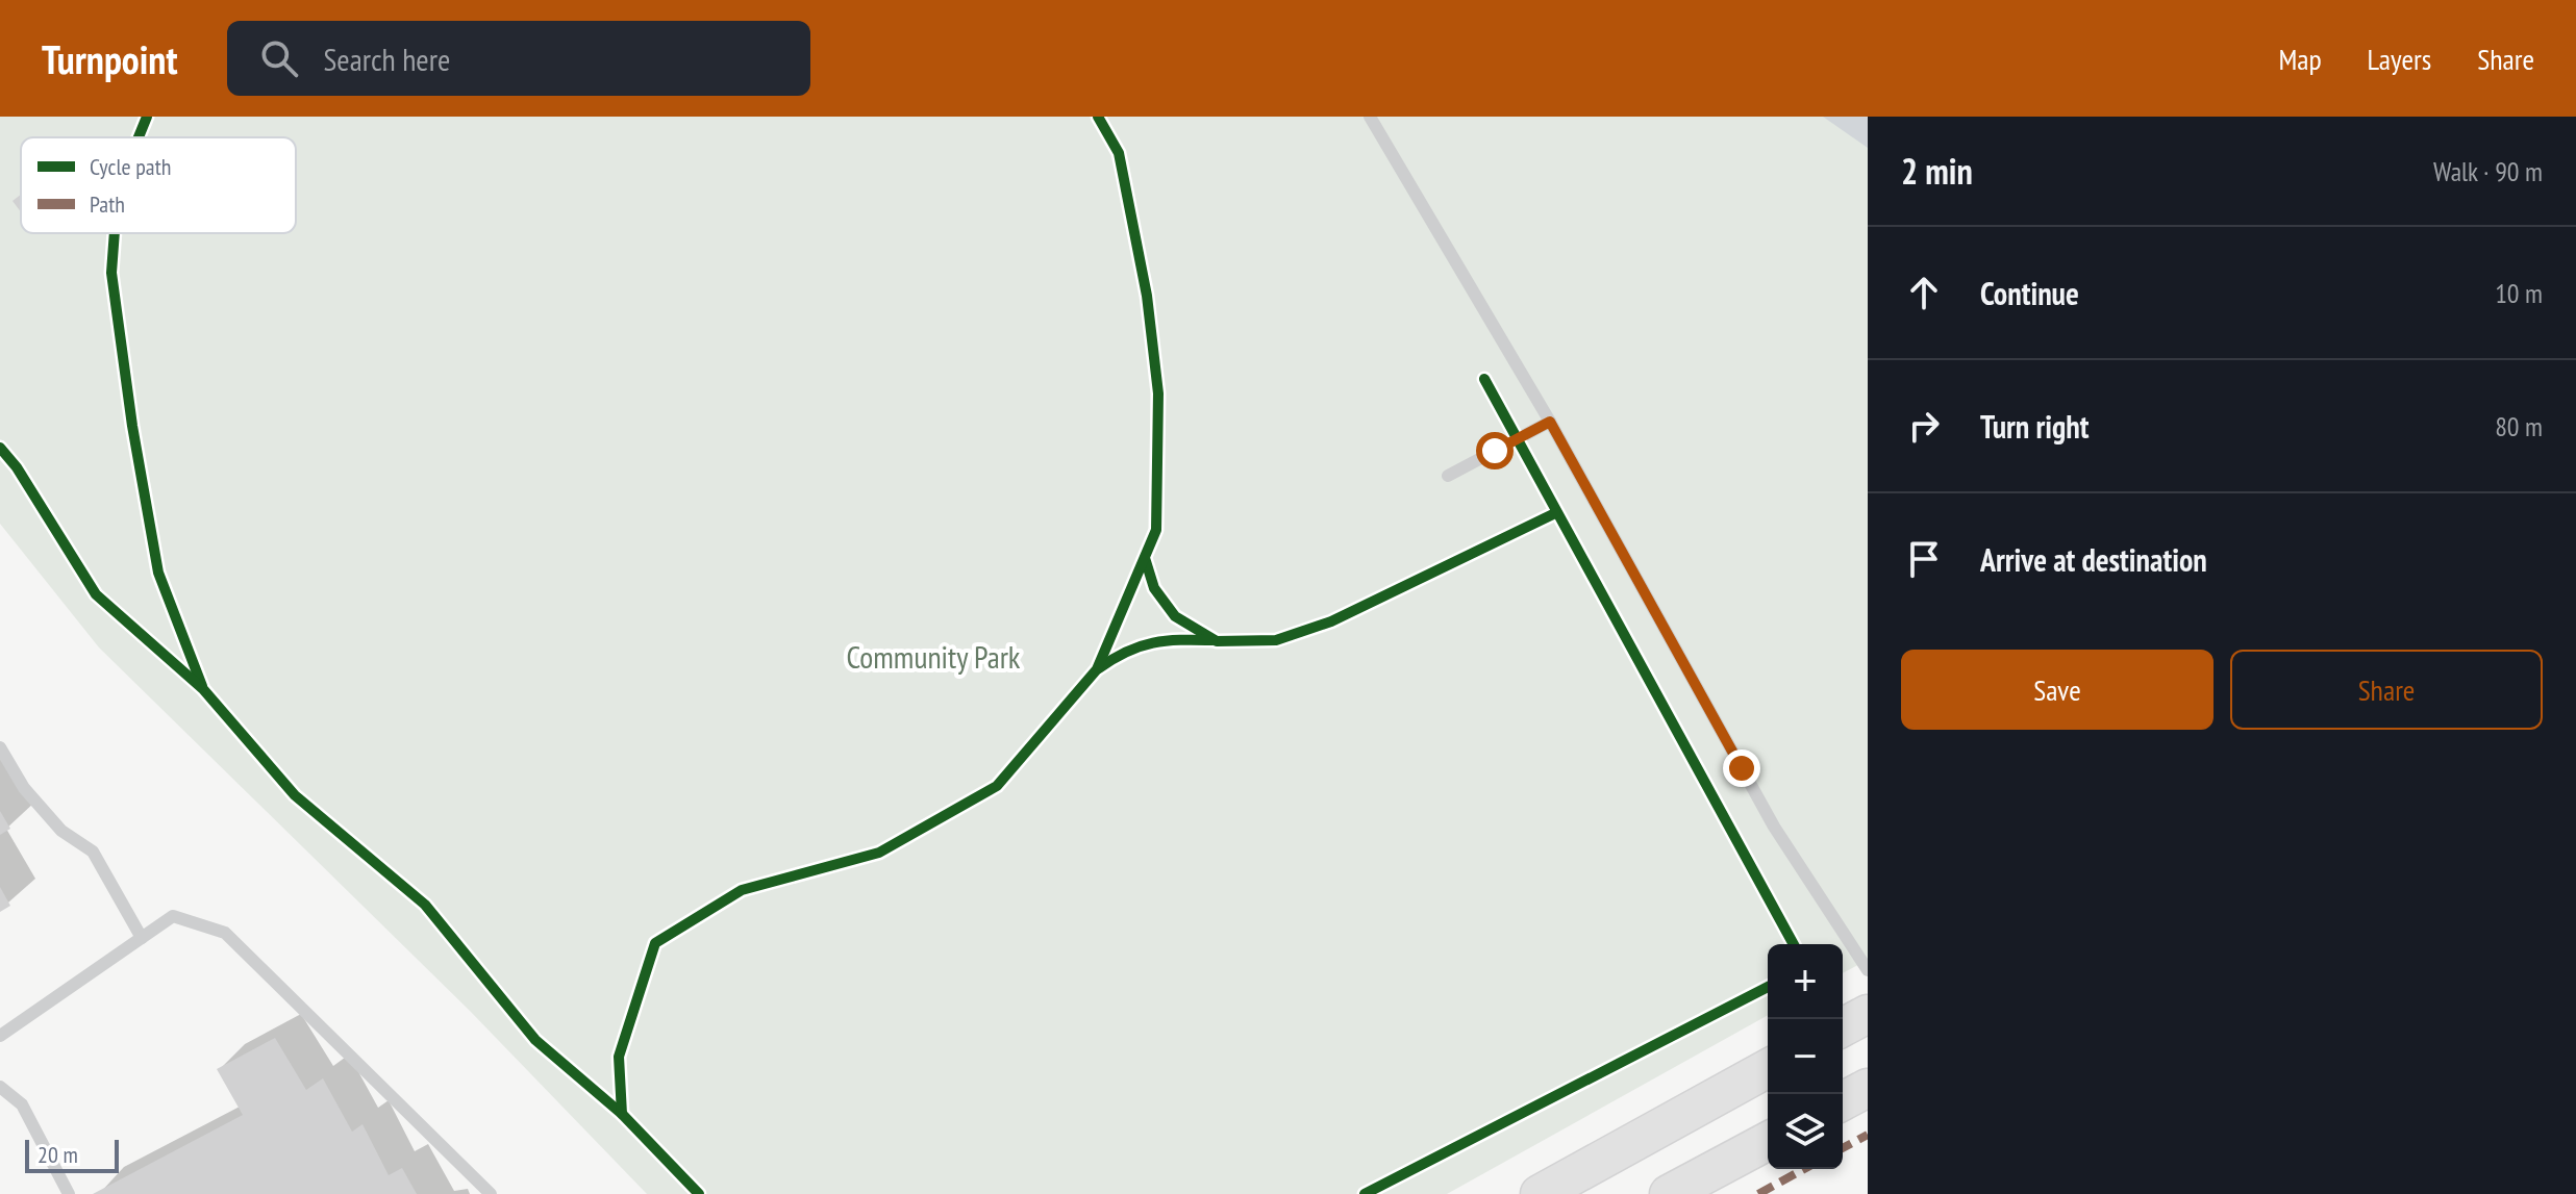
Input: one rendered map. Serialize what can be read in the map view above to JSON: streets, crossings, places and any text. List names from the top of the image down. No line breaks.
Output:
{"parks":["Community Park"],"legend":["Cycle path","Path"],"scale_bar":"20 m","page":{"header":"Turnpoint","search":"Search here","nav":["Map","Layers","Share"],"heading":["2 min","Walk · 90 m"],"list":[["Continue","10 m"],["Turn right","80 m"],"Arrive at destination"],"buttons":["Save","Share"],"map_buttons":["+","−"],"scale":"20 m"}}
